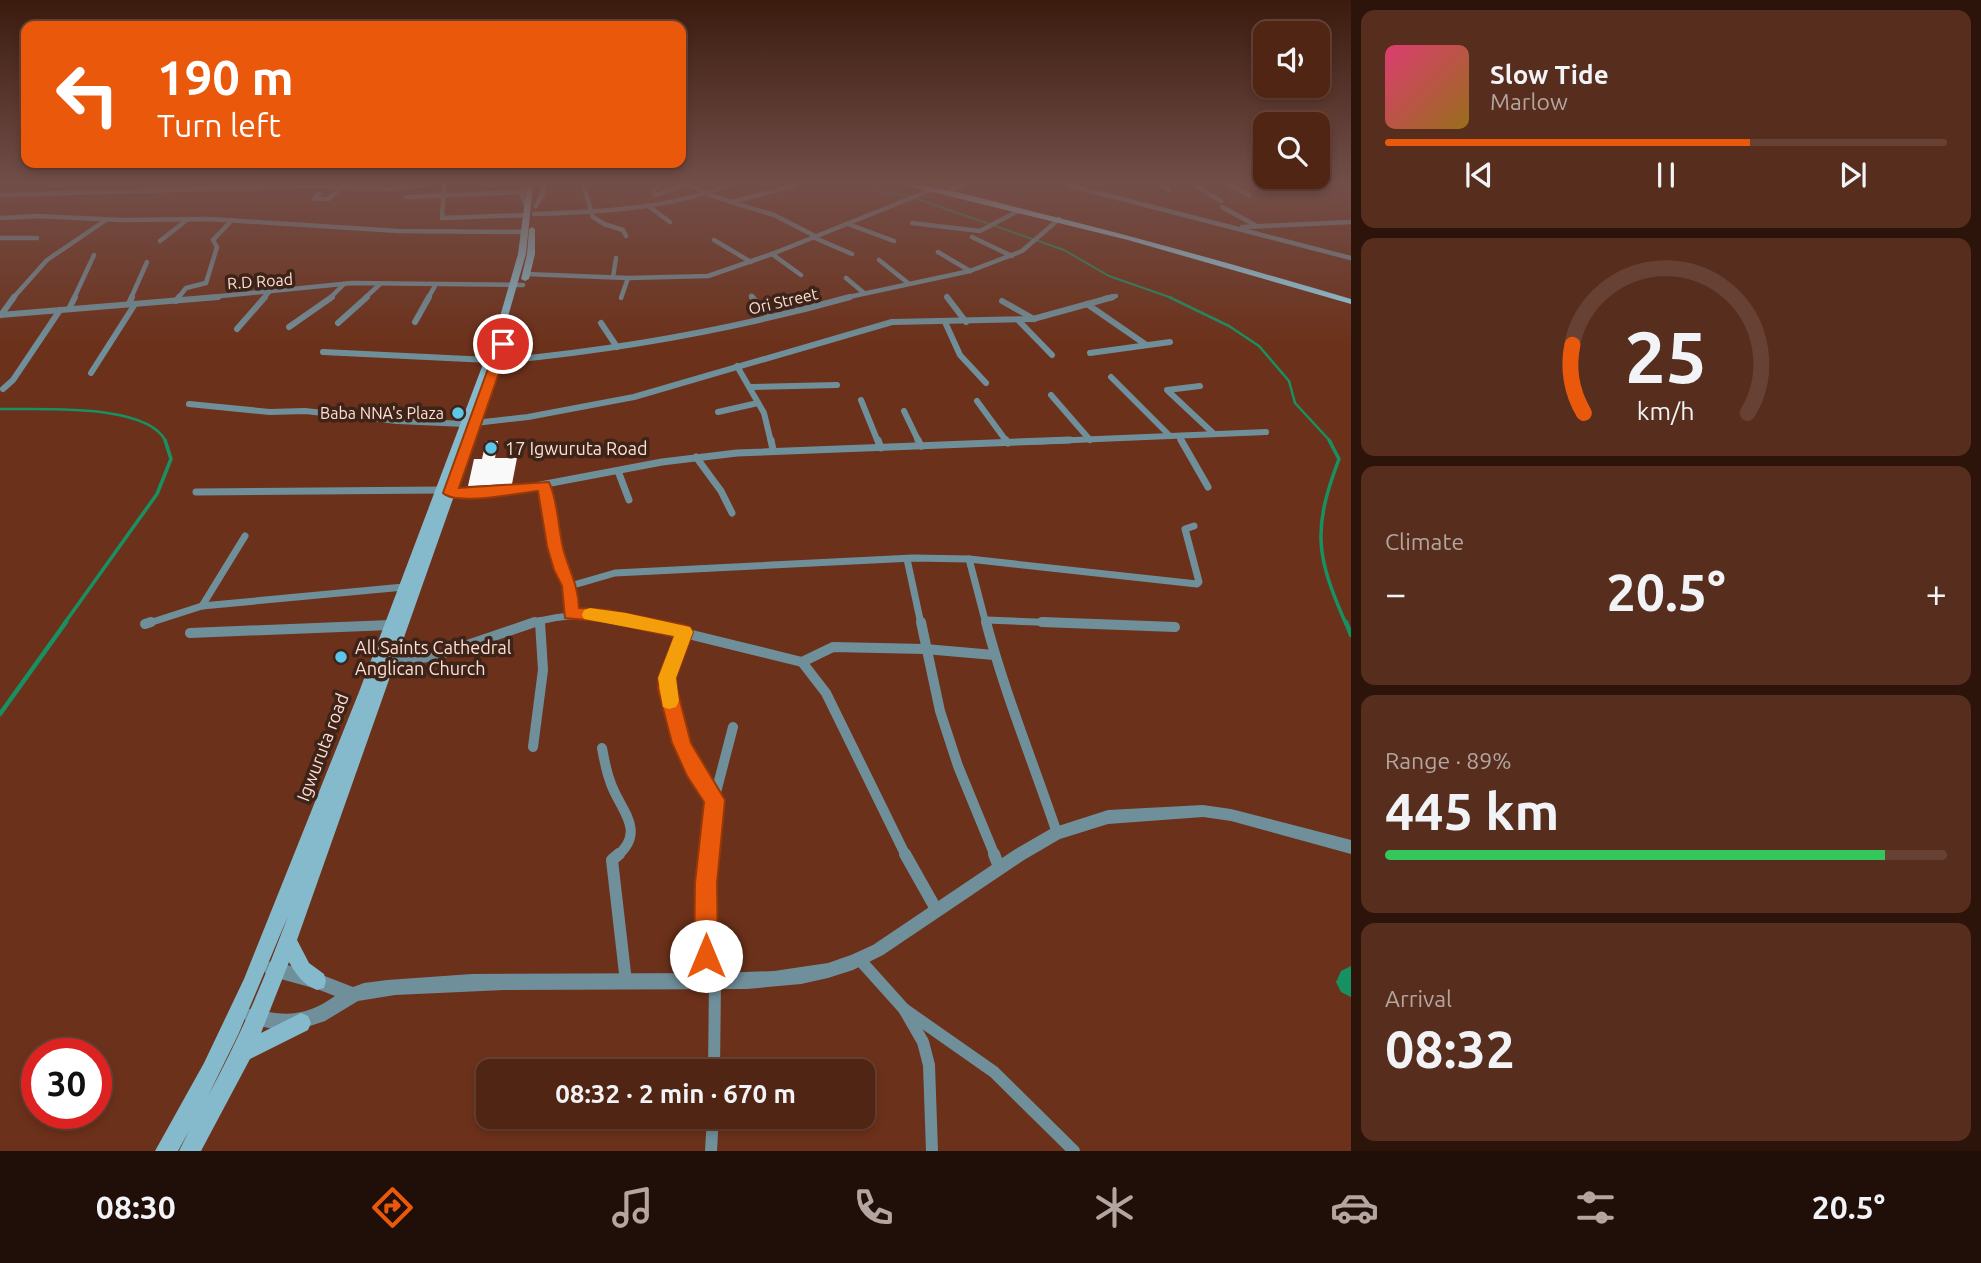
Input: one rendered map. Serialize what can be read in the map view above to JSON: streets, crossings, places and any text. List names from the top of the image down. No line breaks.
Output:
{"streets":{"main road":["Igwuruta road"],"street":["R.D Road","Ori Street"]},"crossings":[["R.D Road","Igwuruta road"],["Ori Street","Igwuruta road"]],"places":["Baba NNA's Plaza","17 Igwuruta Road","All Saints Cathedral Anglican Church"],"page":{"turn":["190 m","Turn left"],"song":["Slow Tide","Marlow"],"tile":["Climate",["Range · 89%","445 km"],["Arrival","08:32"]],"heat":["−","20.5°","+"],"limit":"30","trip":"08:32 · 2 min · 670 m","tabs":["08:30","20.5°"],"gauge":["25","km/h"]}}
